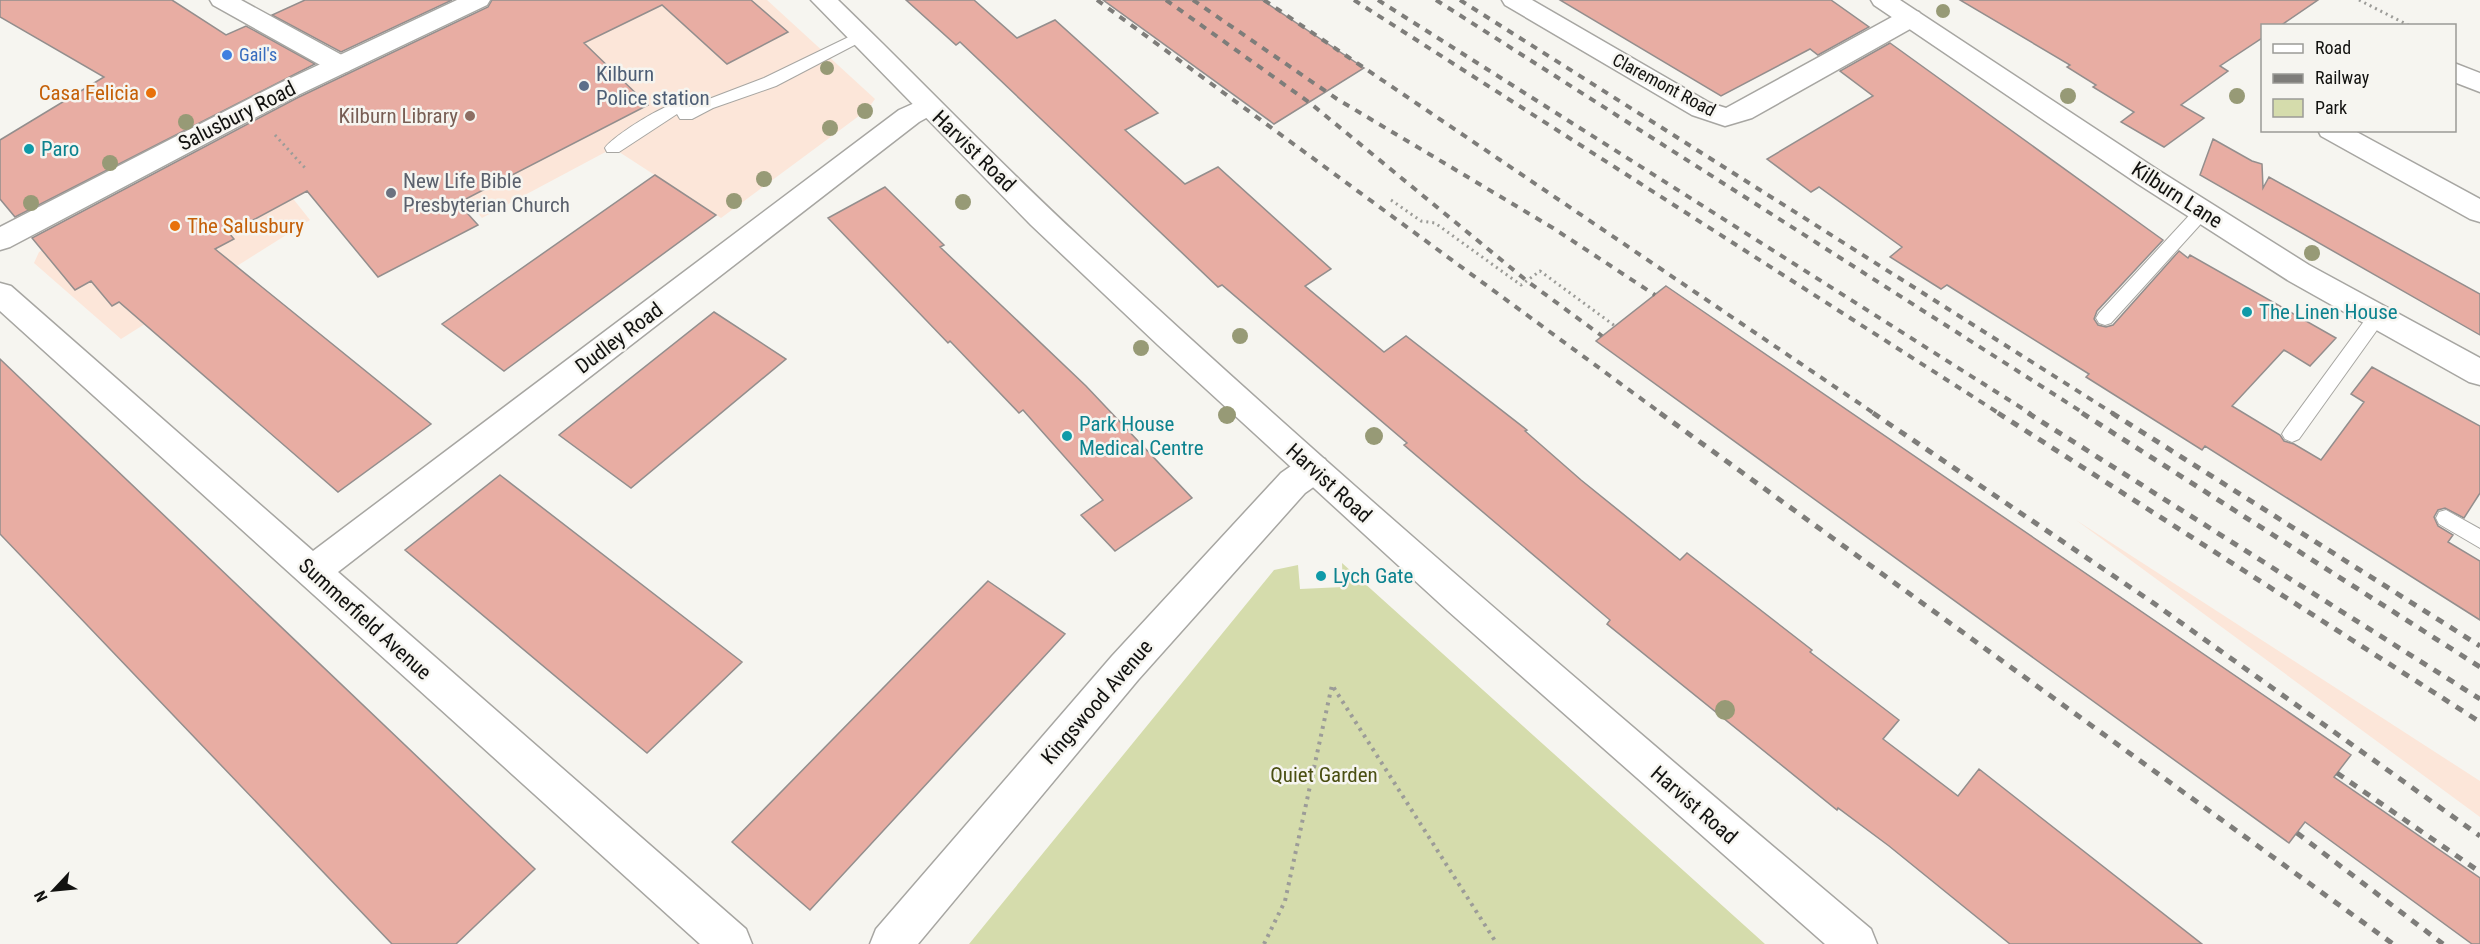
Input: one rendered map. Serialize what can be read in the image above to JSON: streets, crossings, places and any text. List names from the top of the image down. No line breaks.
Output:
{"streets":{"street":["Claremont Road","Salusbury Road","Harvist Road","Kilburn Lane","Dudley Road","Summerfield Avenue","Kingswood Avenue"]},"crossings":[["Claremont Road","Kilburn Lane"],["Harvist Road","Dudley Road"],["Harvist Road","Kingswood Avenue"],["Dudley Road","Summerfield Avenue"]],"parks":["Quiet Garden"],"places":["Gail's","Kilburn Police station","Casa Felicia","Kilburn Library","Paro","New Life Bible Presbyterian Church","The Salusbury","The Linen House","Park House Medical Centre","Lych Gate"],"legend":["Road","Railway","Park"],"north":"bottom left"}
